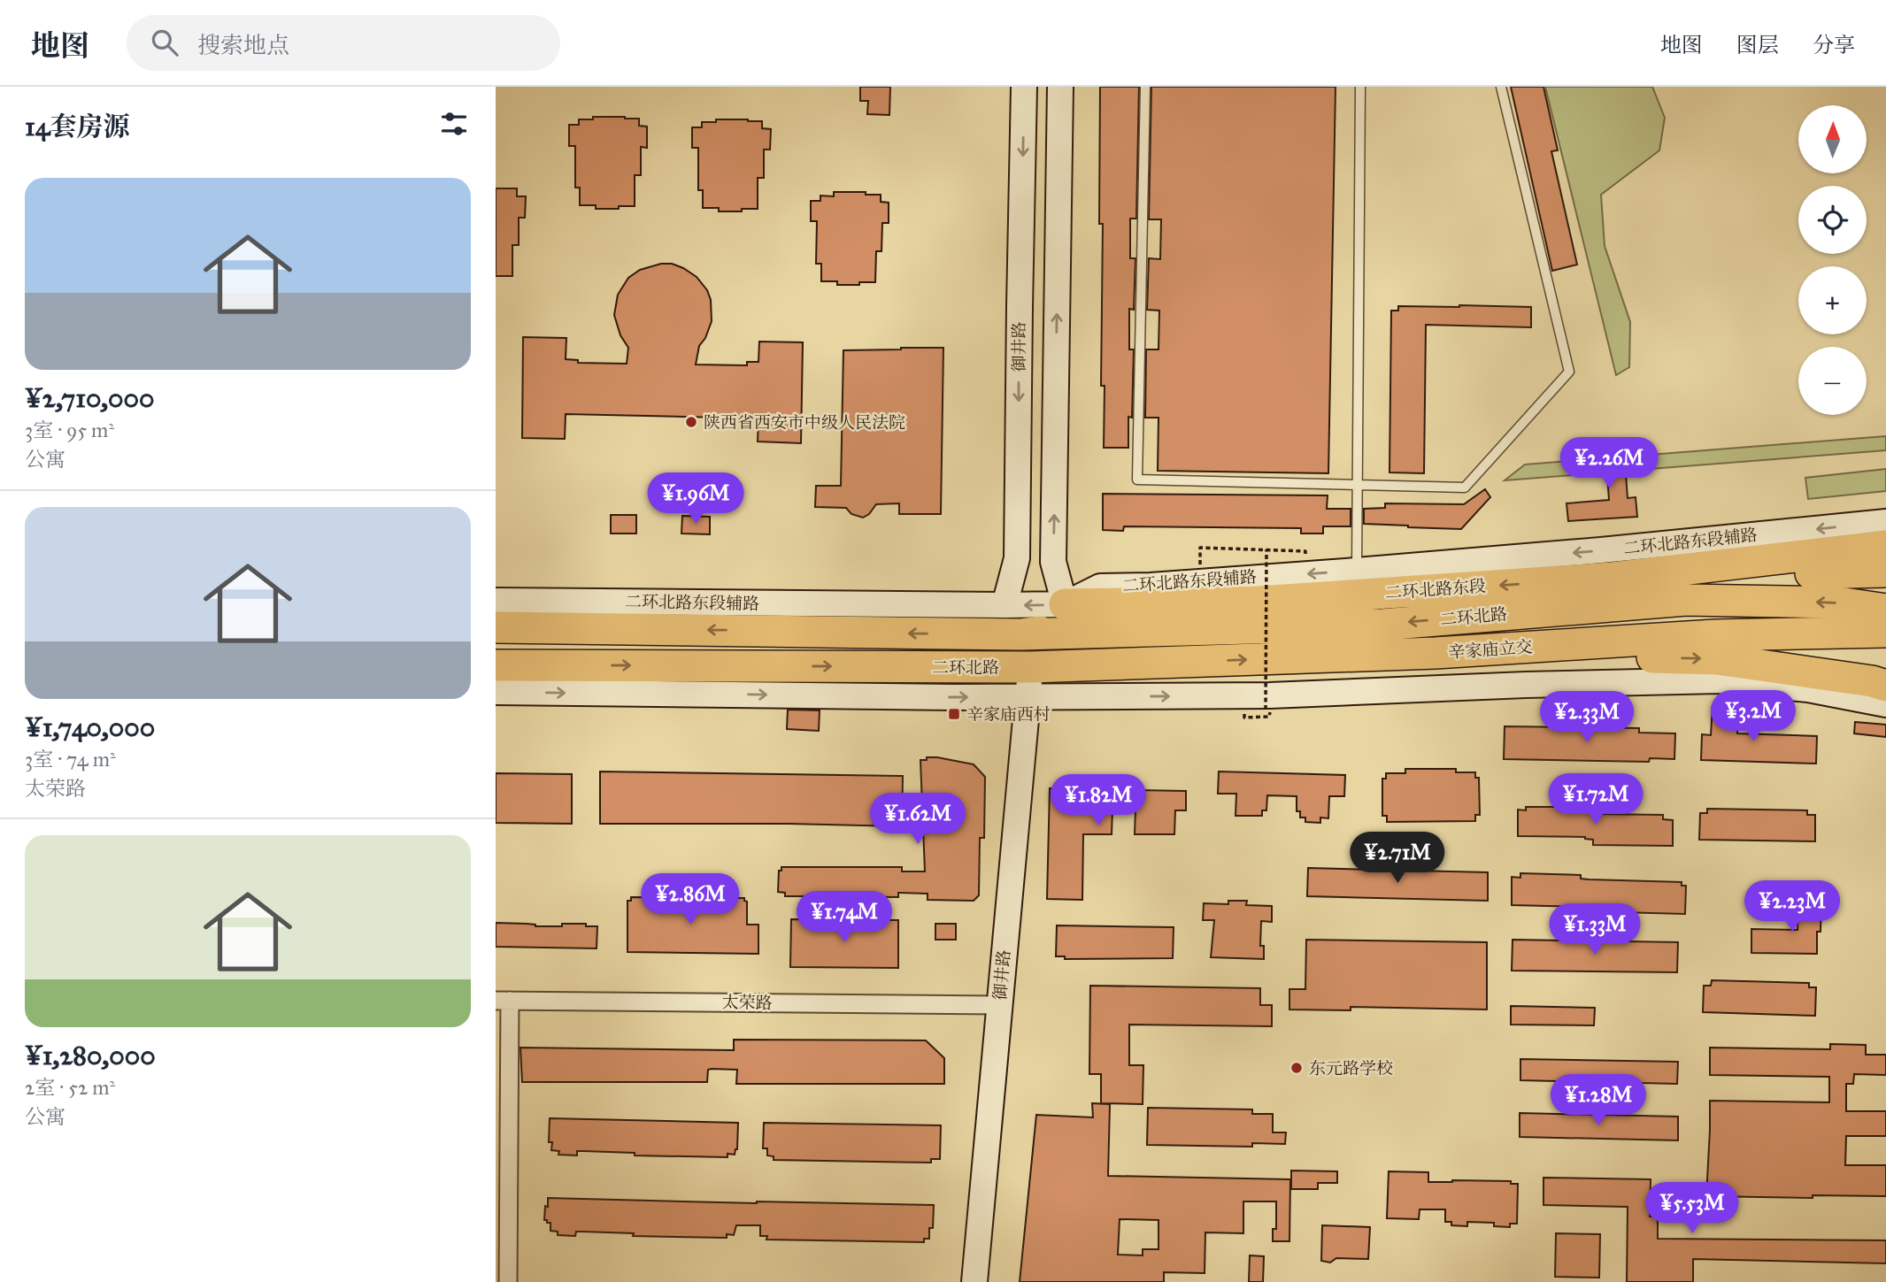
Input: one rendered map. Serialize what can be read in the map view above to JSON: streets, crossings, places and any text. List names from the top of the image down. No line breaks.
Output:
{"streets":{"highway":["二环北路东段","二环北路","辛家庙立交"],"main road":["御井路","二环北路东段辅路"],"street":["太荣路"]},"crossings":[["御井路","二环北路东段辅路"],["御井路","二环北路"],["御井路","太荣路"],["二环北路东段","二环北路"],["二环北路","辛家庙立交"]],"one_way":["二环北路东段"],"places":{"other":["陕西省西安市中级人民法院","东元路学校"],"transit":["辛家庙西村"]},"north":"top","page":{"header":"地图","search":"搜索地点","nav":["地图","图层","分享"],"heading":"14套房源","map_buttons":["+","−"],"list":[{"name":"¥2,710,000","note":"3室 · 95 m² · 公寓"},{"name":"¥1,740,000","note":"3室 · 74 m² · 太荣路"},{"name":"¥1,280,000","note":"2室 · 52 m² · 公寓"}],"price":["¥2.26M","¥1.96M","¥3.2M","¥2.33M","¥1.72M","¥1.82M","¥1.62M","¥2.71M","¥2.86M","¥2.23M","¥1.74M","¥1.33M","¥1.28M","¥5.53M"]}}
